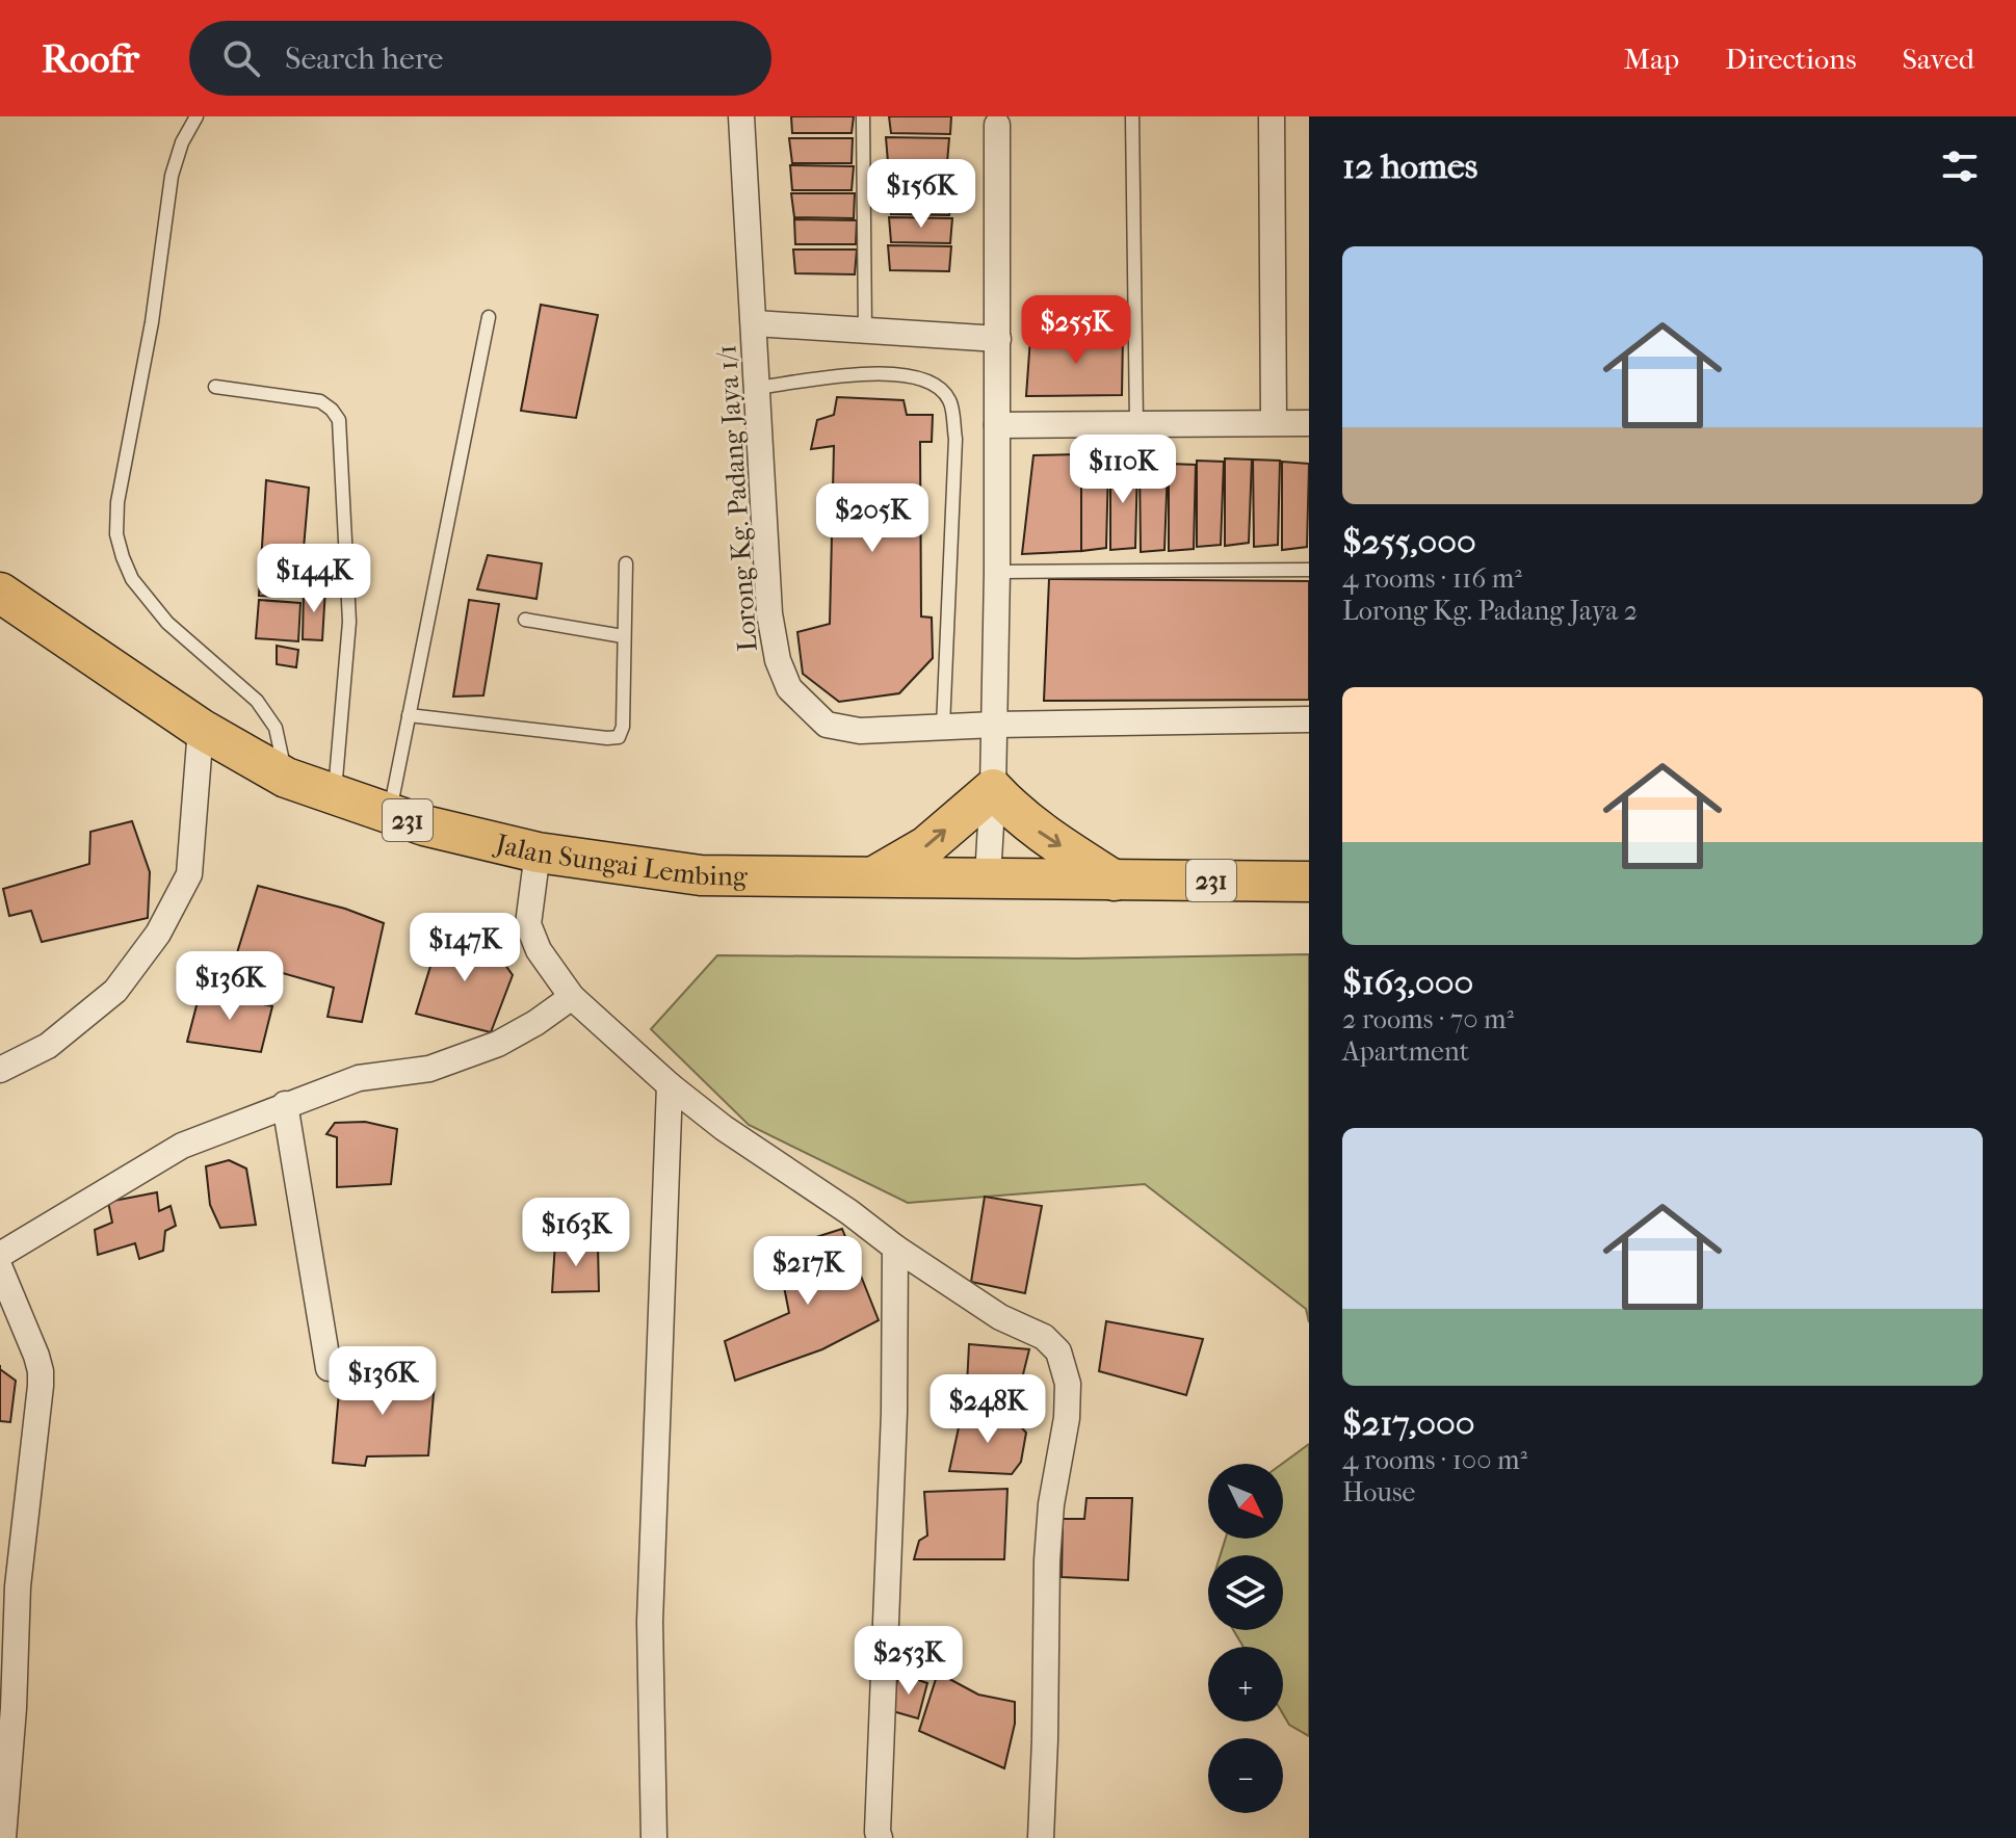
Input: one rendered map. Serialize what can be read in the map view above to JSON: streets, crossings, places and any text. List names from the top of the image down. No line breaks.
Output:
{"streets":{"main road":["231","Jalan Sungai Lembing"],"street":["Lorong Kg. Padang Jaya 1/1"]},"north":"bottom right","page":{"header":"Roofr","search":"Search here","nav":["Map","Directions","Saved"],"heading":"12 homes","price":["$156K","$255K","$110K","$205K","$144K","$147K","$136K","$163K","$217K","$136K","$248K","$253K"],"list":[{"name":"$255,000","note":"4 rooms · 116 m² · Lorong Kg. Padang Jaya 2"},{"name":"$163,000","note":"2 rooms · 70 m² · Apartment"},{"name":"$217,000","note":"4 rooms · 100 m² · House"}],"map_buttons":["+","−"]}}
